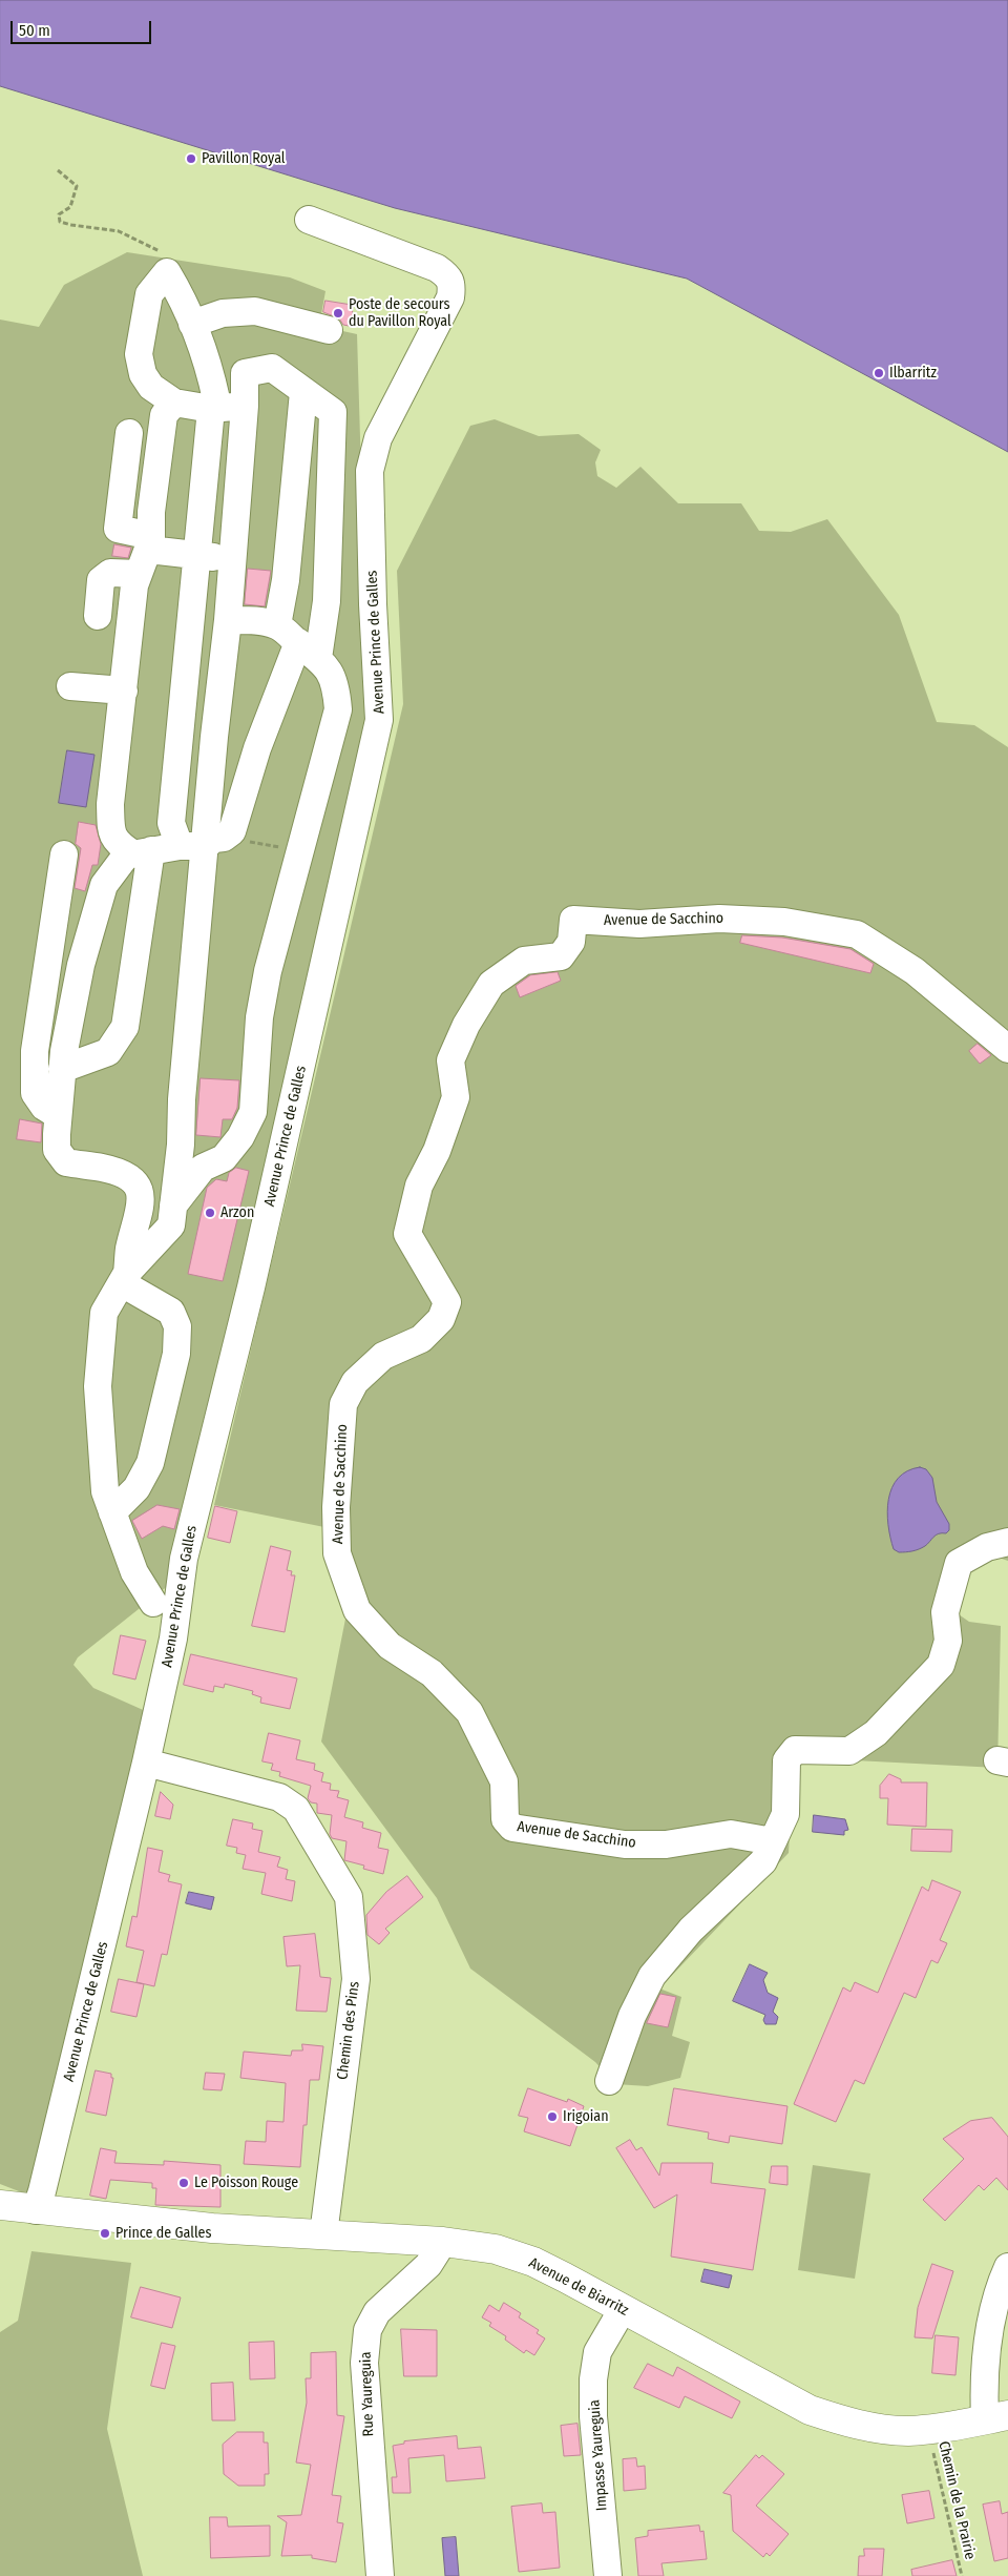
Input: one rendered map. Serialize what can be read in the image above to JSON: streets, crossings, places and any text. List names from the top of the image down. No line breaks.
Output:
{"streets":{"main road":["Avenue de Biarritz"],"street":["Avenue Prince de Galles","Avenue de Sacchino","Chemin des Pins","Rue Yaureguia","Impasse Yaureguia"],"path":["Chemin de la Prairie"]},"crossings":[["Avenue Prince de Galles","Chemin des Pins"],["Avenue Prince de Galles","Avenue de Biarritz"],["Chemin des Pins","Avenue de Biarritz"],["Avenue de Biarritz","Rue Yaureguia"],["Avenue de Biarritz","Impasse Yaureguia"],["Avenue de Biarritz","Chemin de la Prairie"]],"places":["Pavillon Royal","Poste de secours du Pavillon Royal","Ilbarritz","Arzon","Irigoian","Le Poisson Rouge","Prince de Galles"],"scale_bar":"50 m"}
